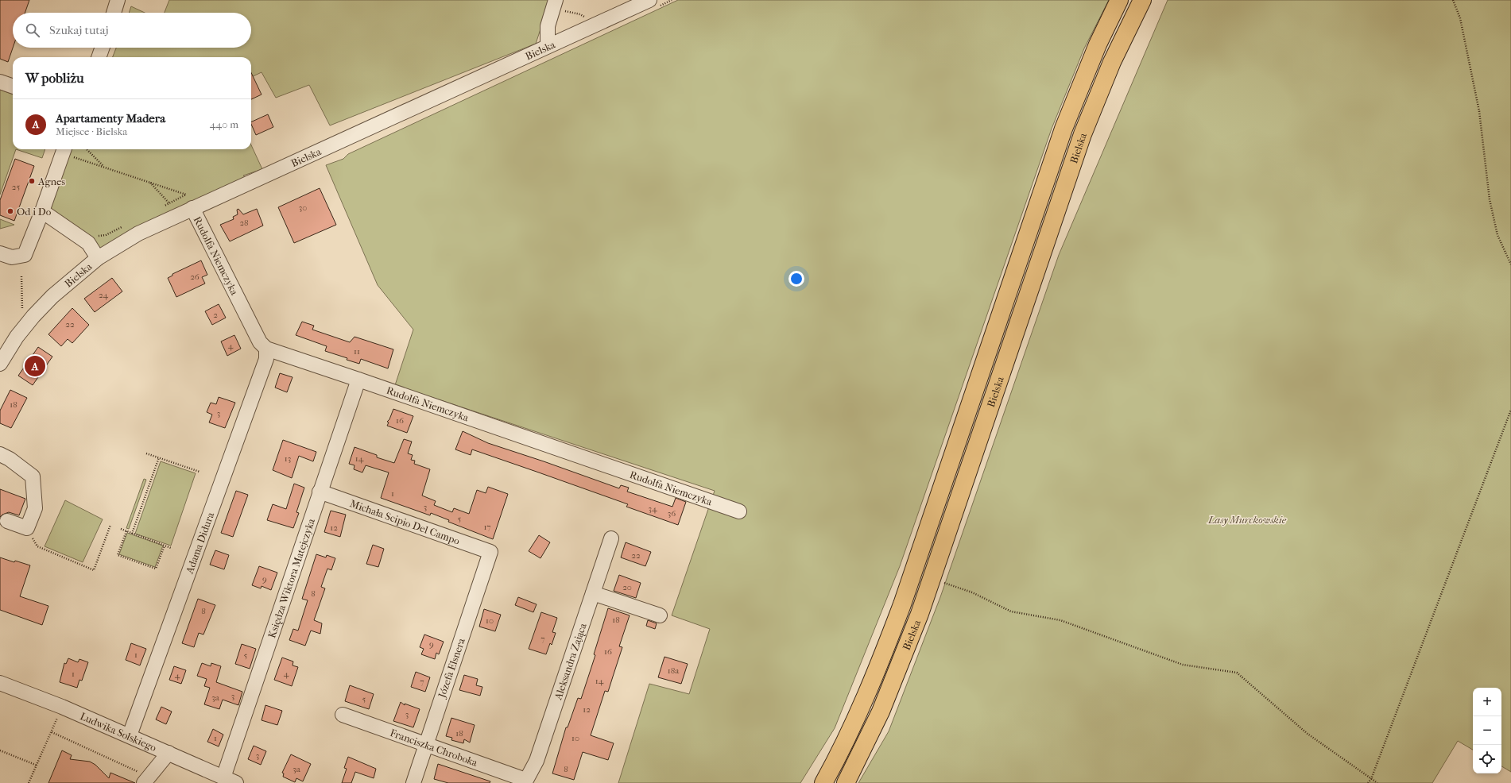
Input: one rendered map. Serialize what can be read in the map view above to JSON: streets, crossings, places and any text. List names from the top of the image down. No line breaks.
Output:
{"streets":{"main road":["Bielska"],"street":["Rudolfa Niemczyka","Michała Scipio Del Campo","Adama Didura","Księdza Wiktora Matejczyka","Aleksandra Zająca","Józefa Elsnera","Ludwika Solskiego","Franciszka Chroboka"]},"crossings":[["Bielska","Rudolfa Niemczyka"],["Rudolfa Niemczyka","Adama Didura"],["Rudolfa Niemczyka","Księdza Wiktora Matejczyka"],["Michała Scipio Del Campo","Księdza Wiktora Matejczyka"],["Michała Scipio Del Campo","Józefa Elsnera"],["Adama Didura","Ludwika Solskiego"],["Księdza Wiktora Matejczyka","Ludwika Solskiego"],["Aleksandra Zająca","Franciszka Chroboka"],["Józefa Elsnera","Franciszka Chroboka"]],"parks":["Lasy Murckowskie"],"places":["Agnes","Od i Do"],"house_numbers":["25","30","28","26","24","2","22","4","11","18","3","16","13","14","1","3","34","36","5","17","12","22","9","20","8","8","18","10","7","9","16","1","5","18a","1","4","4","14","7","3","3a","5","12","3","18","1","10","3","3a","8"],"page":{"search":"Szukaj tutaj","heading":"W pobliżu","list":[{"mark":"A","name":"Apartamenty Madera","note":"Miejsce · Bielska","value":"440 m"}],"pins":"A","map_buttons":["+","−"]}}
